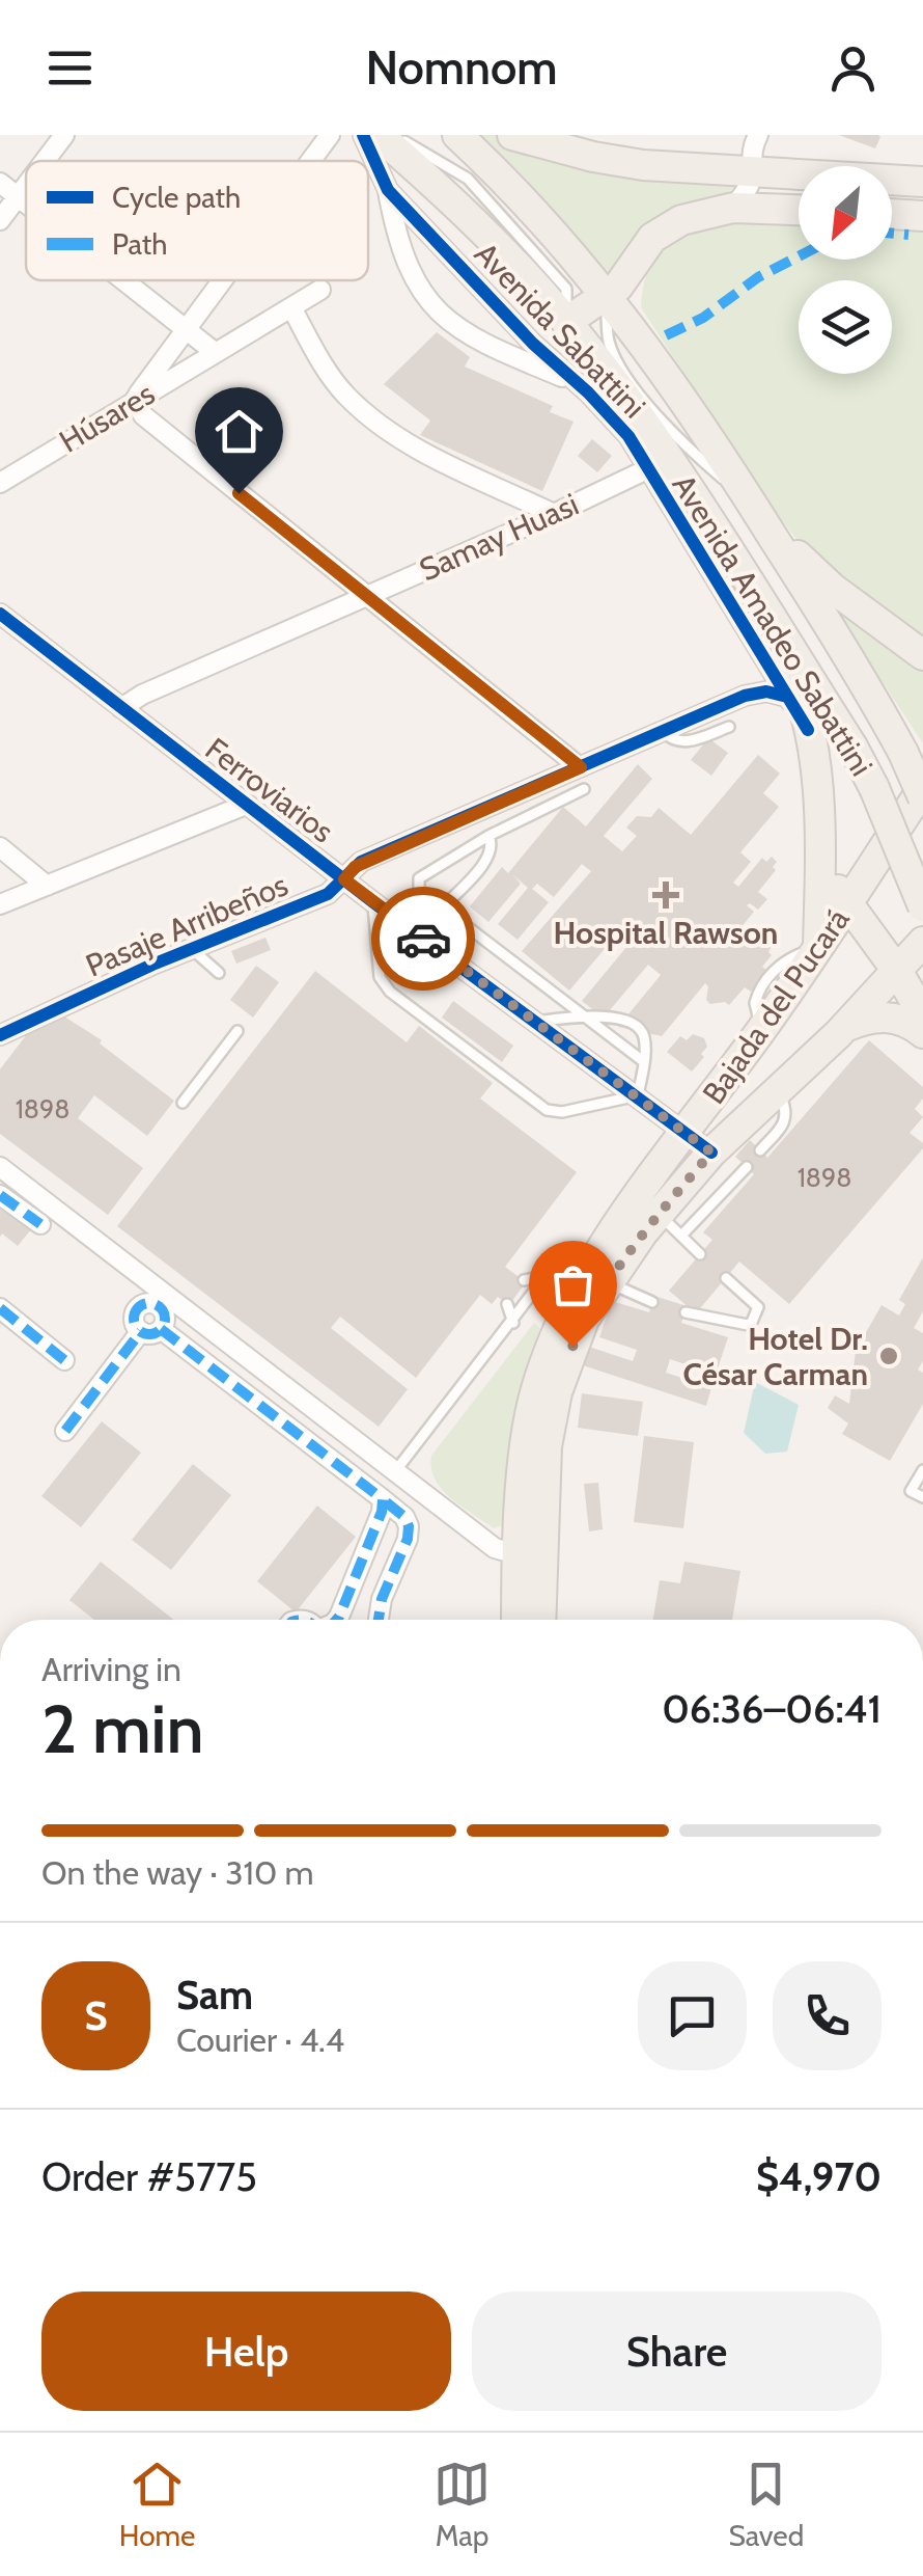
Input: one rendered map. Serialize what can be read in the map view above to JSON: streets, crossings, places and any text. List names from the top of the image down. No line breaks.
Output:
{"streets":{"main road":["Avenida Amadeo Sabattini","Bajada del Pucará"],"street":["Avenida Sabattini","Húsares","Samay Huasi","Ferroviarios","Pasaje Arribeños"]},"crossings":[["Avenida Sabattini","Samay Huasi"],["Avenida Sabattini","Avenida Amadeo Sabattini"],["Avenida Sabattini","Pasaje Arribeños"],["Samay Huasi","Avenida Amadeo Sabattini"],["Samay Huasi","Ferroviarios"],["Ferroviarios","Pasaje Arribeños"],["Ferroviarios","Bajada del Pucará"]],"places":{"health":["Hospital Rawson"],"other":["Hotel Dr. César Carman"]},"house_numbers":["1898","1898"],"legend":["Cycle path","Path"],"north":"bottom left","page":{"header":"Nomnom","heading":["2 min","Arriving in","06:36–06:41"],"panel":["Sam","Courier · 4.4","Order #5775","$4,970"],"bar":"On the way · 310 m","round":"S","buttons":["Help","Share"],"tabs":["Home","Map","Saved"]}}
